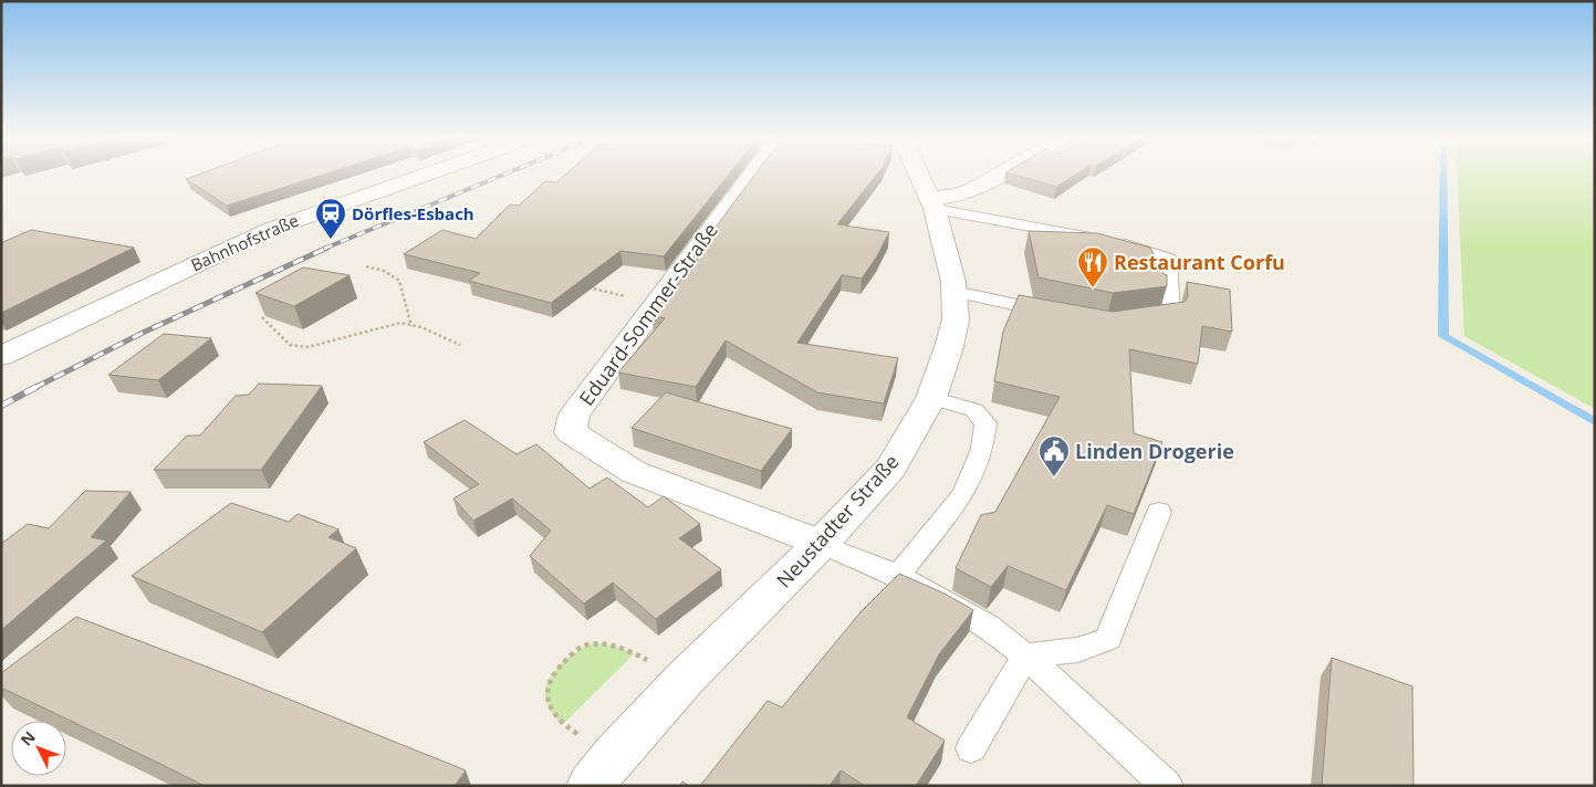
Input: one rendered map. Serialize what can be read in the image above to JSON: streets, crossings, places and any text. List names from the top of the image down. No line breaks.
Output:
{"streets":{"street":["Bahnhofstraße","Eduard-Sommer-Straße","Neustadter Straße"]},"crossings":[["Eduard-Sommer-Straße","Neustadter Straße"]],"places":{"station":["Dörfles-Esbach"],"restaurant":["Restaurant Corfu"],"public building":["Linden Drogerie"]},"north":"top left"}
